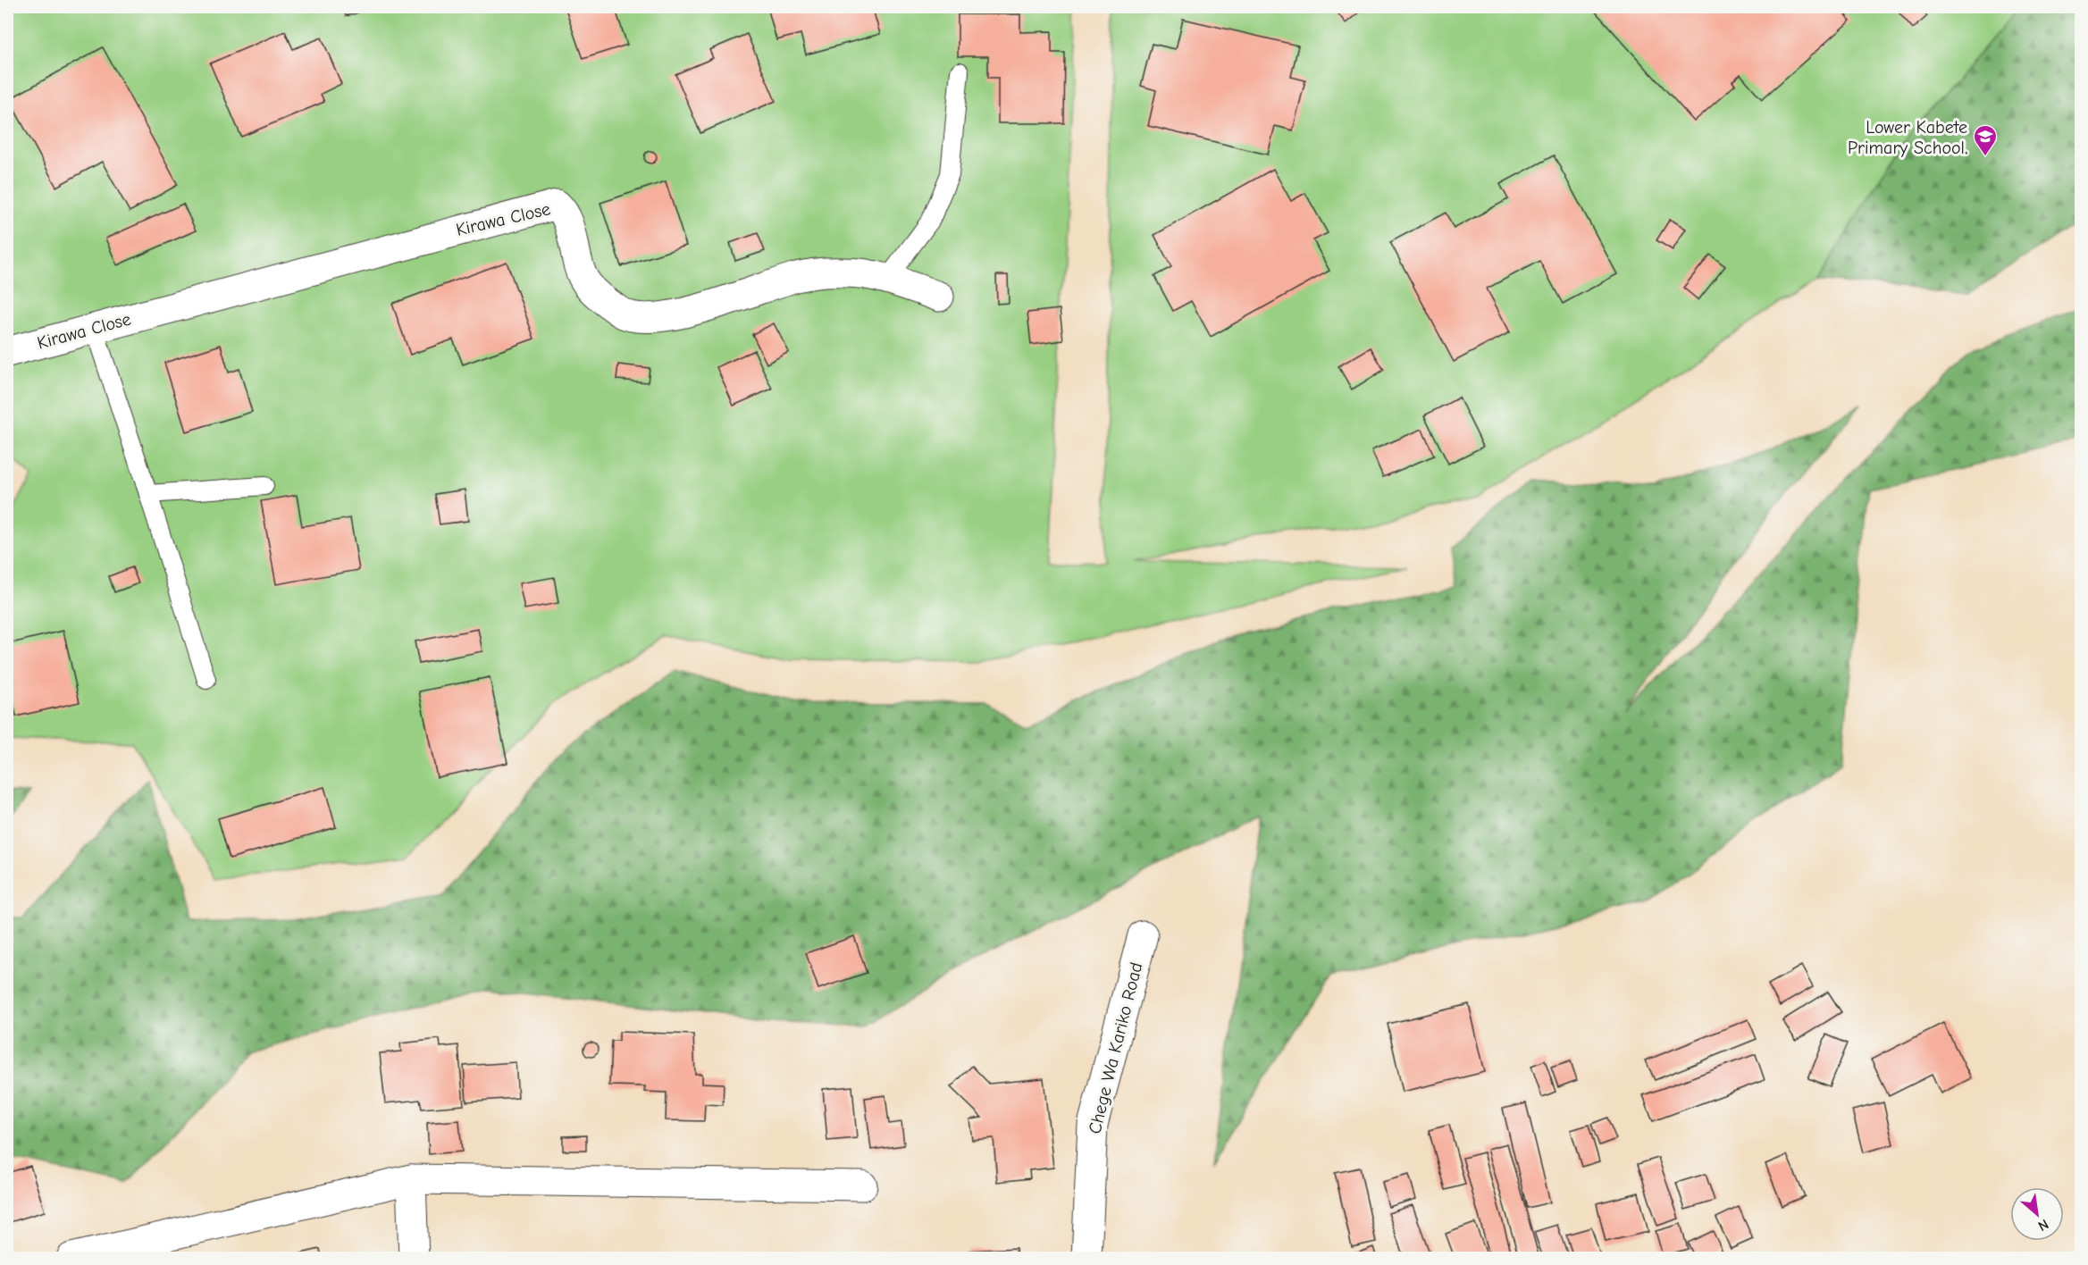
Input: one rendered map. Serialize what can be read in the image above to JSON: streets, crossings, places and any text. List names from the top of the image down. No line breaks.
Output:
{"streets":{"street":["Kirawa Close","Chege Wa Kariko Road"]},"places":{"school or university":["Lower Kabete Primary School."]},"north":"bottom right"}
